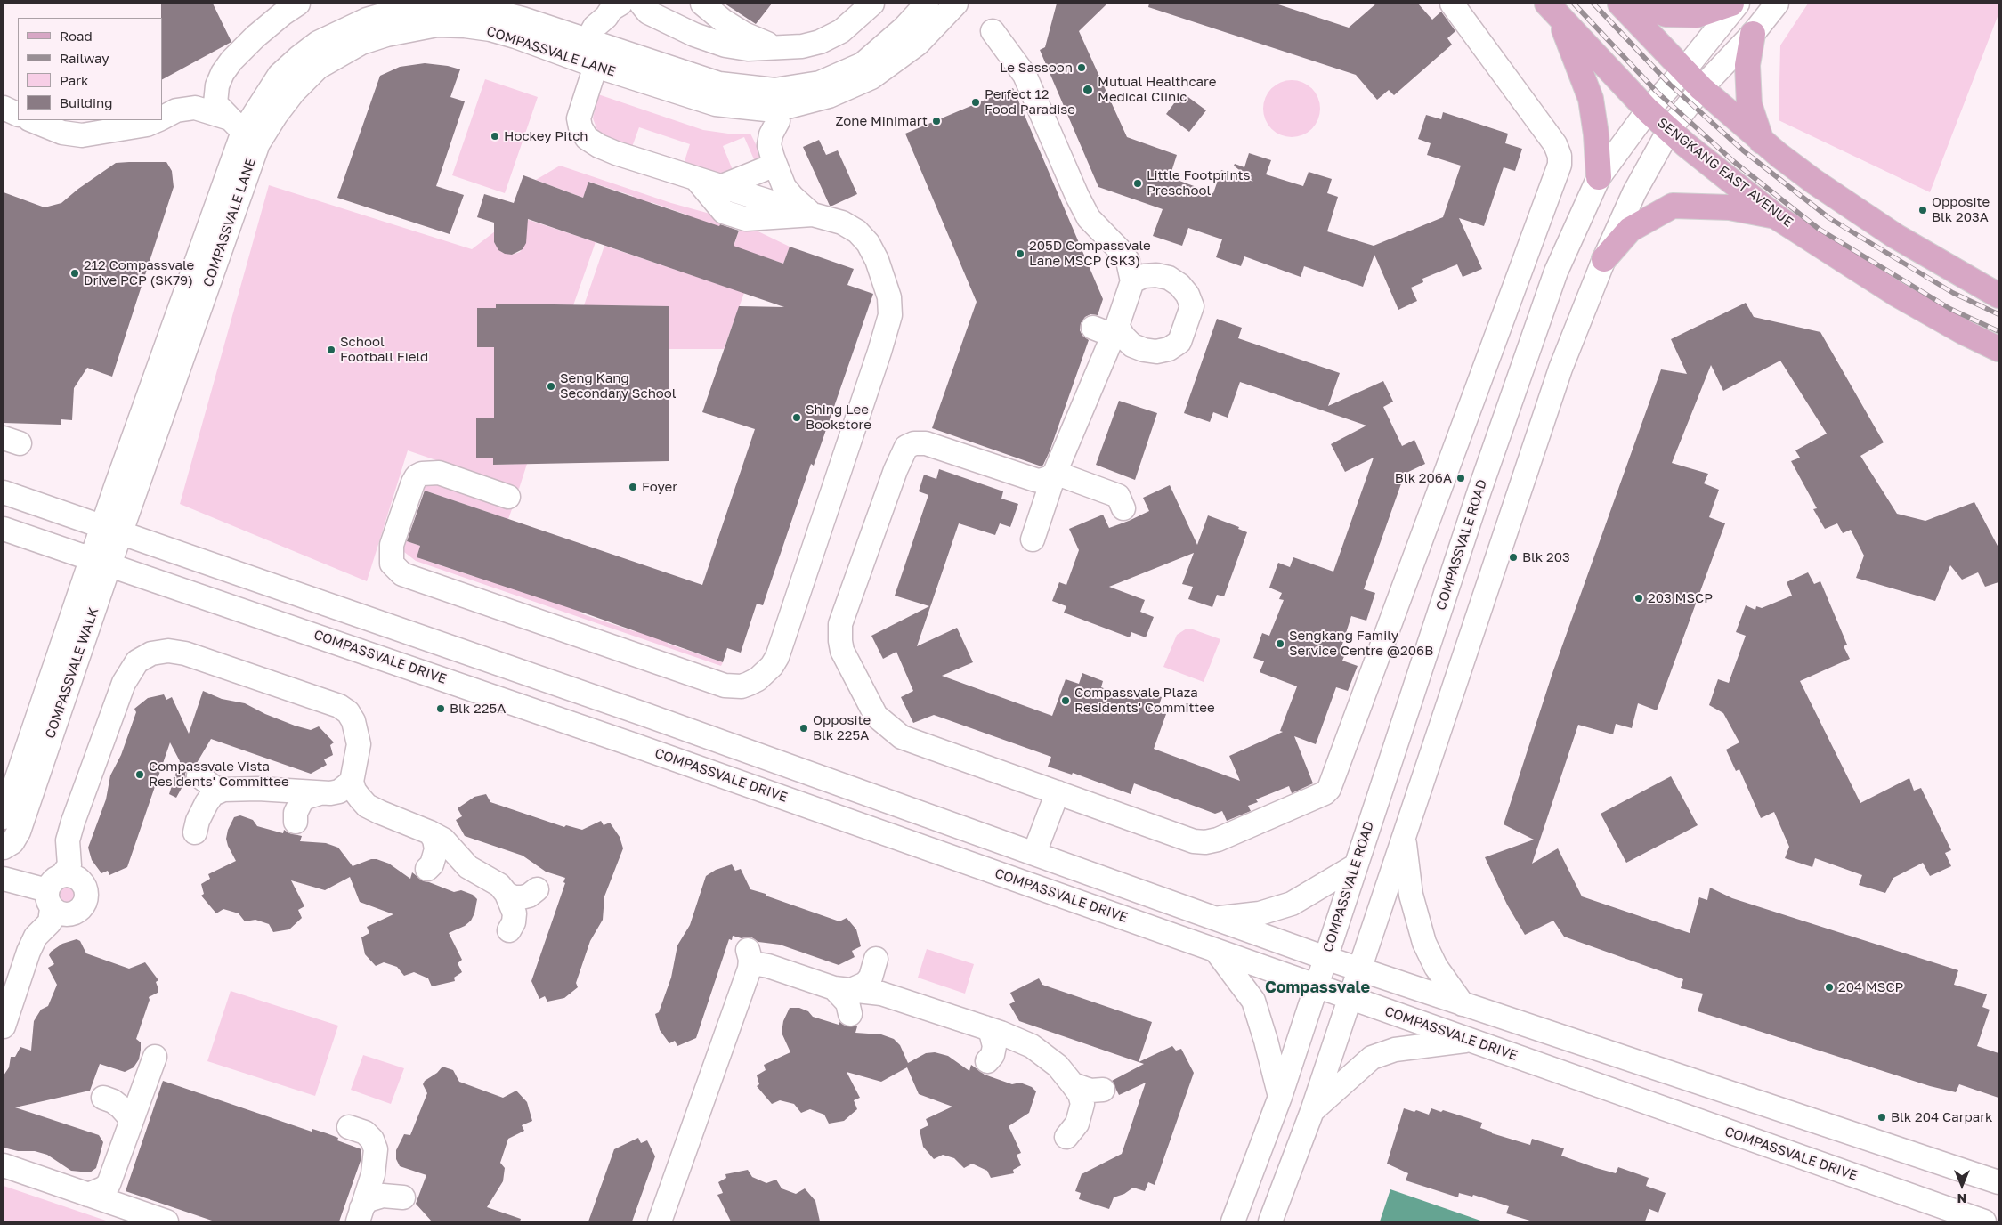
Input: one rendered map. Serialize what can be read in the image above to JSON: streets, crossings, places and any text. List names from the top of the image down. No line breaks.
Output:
{"streets":{"main road":["SENGKANG EAST AVENUE"],"street":["COMPASSVALE LANE","COMPASSVALE ROAD","COMPASSVALE DRIVE","COMPASSVALE WALK"]},"crossings":[["SENGKANG EAST AVENUE","COMPASSVALE ROAD"],["COMPASSVALE ROAD","COMPASSVALE DRIVE"],["COMPASSVALE DRIVE","COMPASSVALE WALK"]],"districts":["Compassvale"],"places":["Le Sassoon","Mutual Healthcare Medical Clinic","Perfect 12 Food Paradise","Zone Minimart","Hockey Pitch","Little Footprints Preschool","Opposite Blk 203A","205D Compassvale Lane MSCP (SK3)","212 Compassvale Drive PCP (SK79)","School Football Field","Seng Kang Secondary School","Shing Lee Bookstore","Blk 206A","Foyer","Blk 203","203 MSCP","Sengkang Family Service Centre @206B","Compassvale Plaza Residents' Committee","Blk 225A","Opposite Blk 225A","Compassvale Vista Residents' Committee","204 MSCP","Blk 204 Carpark"],"legend":["Road","Railway","Park","Building"],"north":"bottom"}
